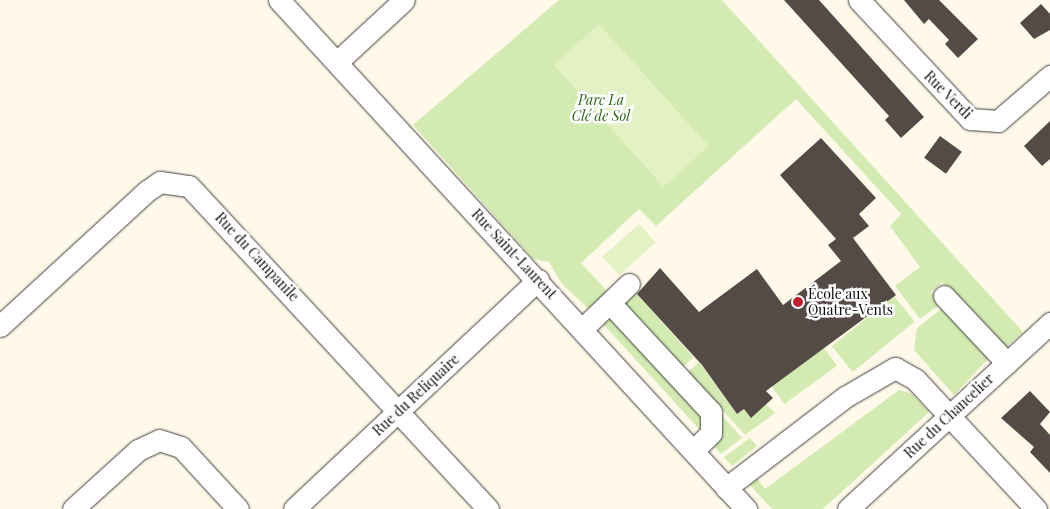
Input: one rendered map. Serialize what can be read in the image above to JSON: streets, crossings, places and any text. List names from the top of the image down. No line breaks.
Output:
{"streets":{"street":["Rue Verdi","Rue Saint-Laurent","Rue du Campanile","Rue du Reliquaire","Rue du Chancelier"]},"crossings":[["Rue Saint-Laurent","Rue du Reliquaire"],["Rue du Campanile","Rue du Reliquaire"]],"parks":["Parc La Clé de Sol"],"places":["École aux Quatre-Vents"]}
